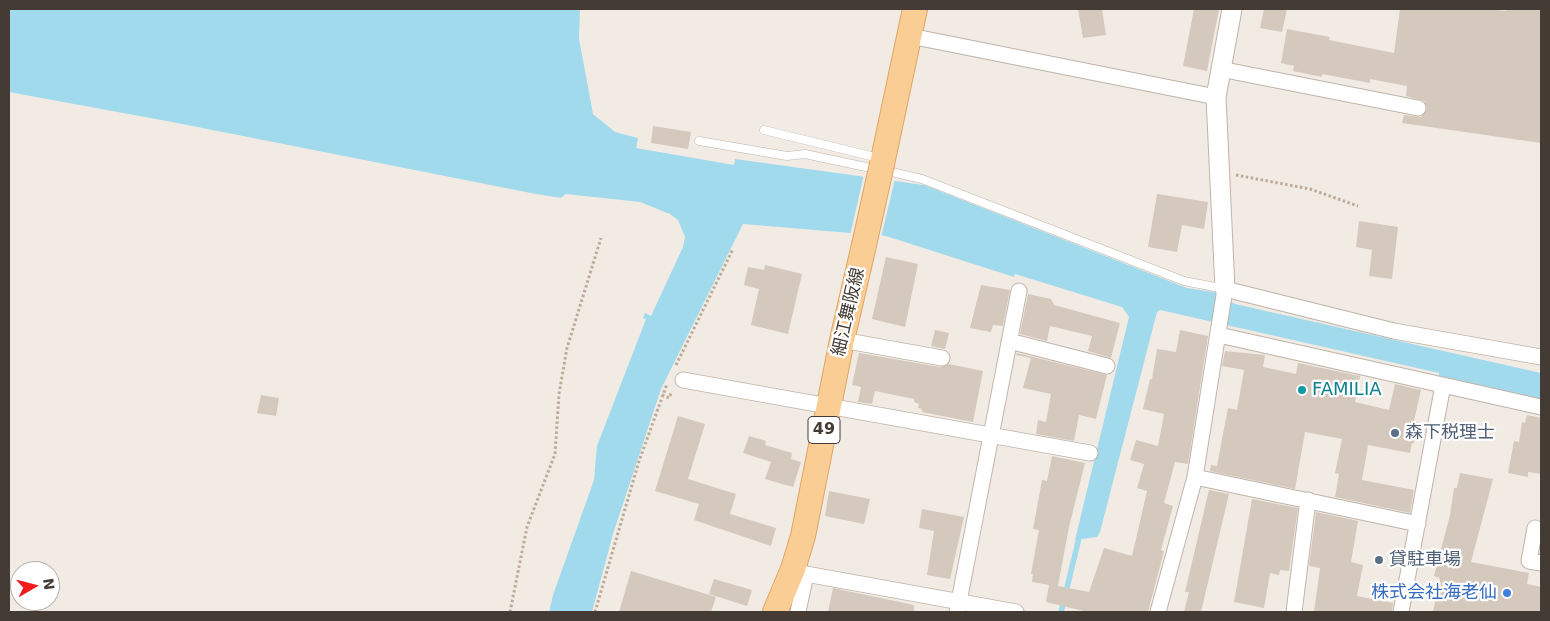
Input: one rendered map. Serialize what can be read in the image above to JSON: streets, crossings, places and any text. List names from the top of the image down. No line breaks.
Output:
{"streets":{"main road":["細江舞阪線","49"]},"places":["FAMILIA","森下税理士","貸駐車場","株式会社海老仙"],"north":"right"}
